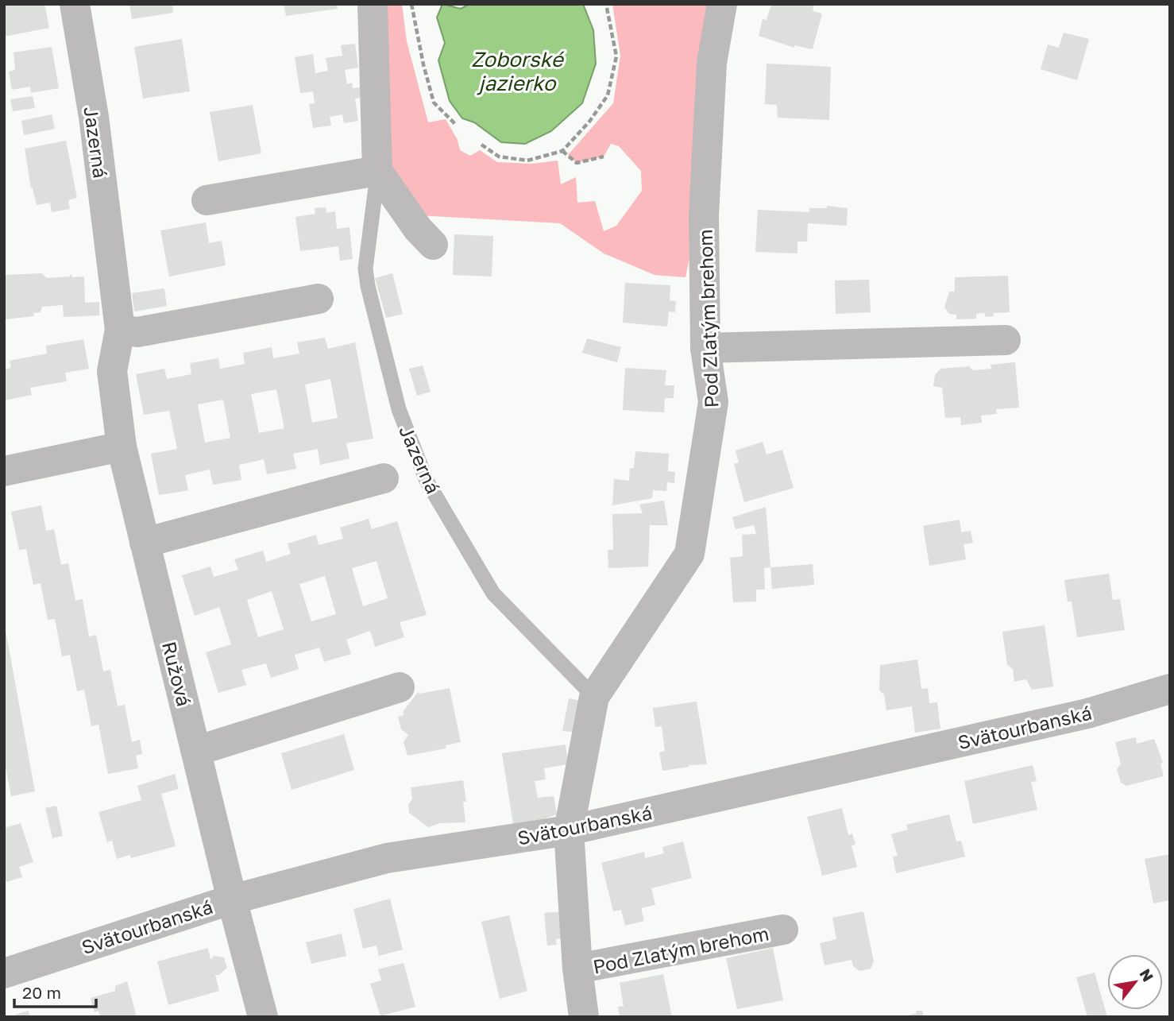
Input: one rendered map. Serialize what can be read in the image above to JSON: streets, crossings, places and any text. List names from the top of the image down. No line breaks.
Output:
{"streets":{"street":["Jazerná","Pod Zlatým brehom","Ružová","Svätourbanská"]},"crossings":[["Jazerná","Pod Zlatým brehom"],["Jazerná","Ružová"],["Pod Zlatým brehom","Svätourbanská"],["Ružová","Svätourbanská"]],"water":["Zoborské jazierko"],"scale_bar":"20 m","north":"top right"}
